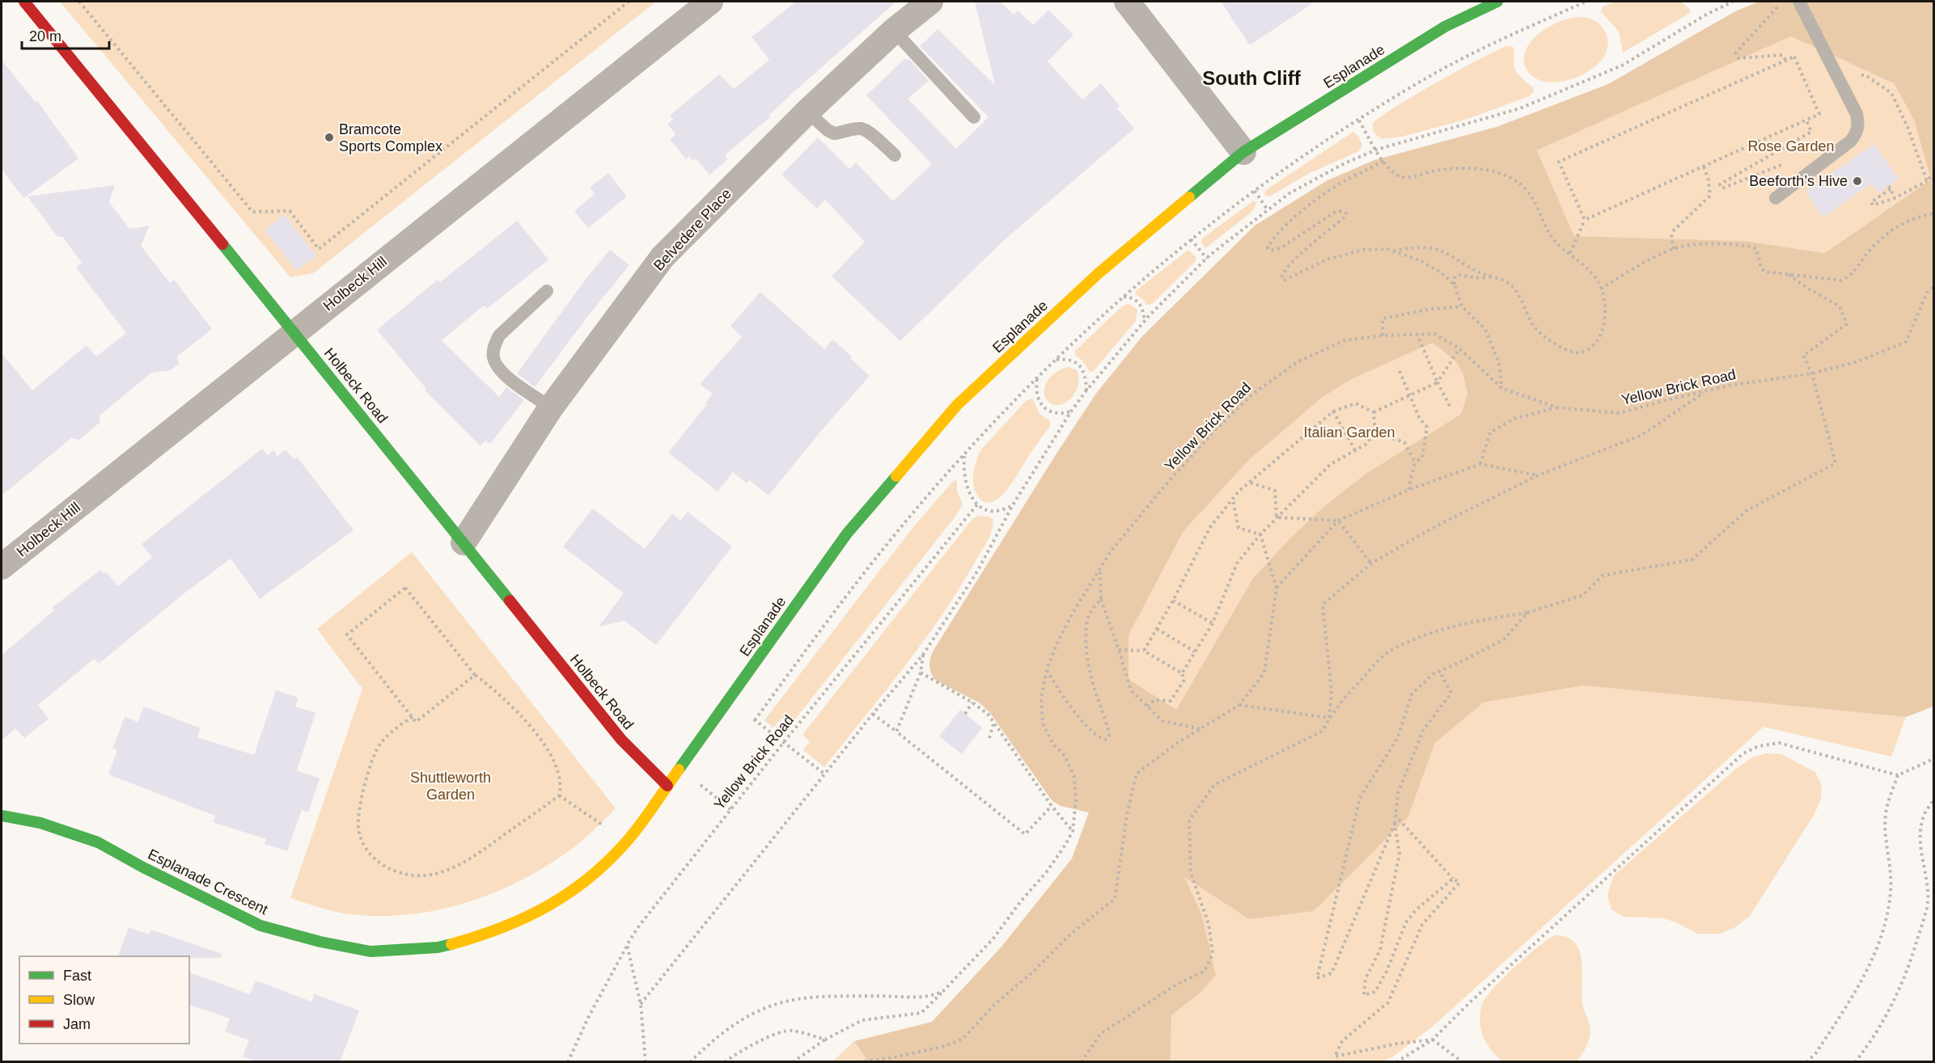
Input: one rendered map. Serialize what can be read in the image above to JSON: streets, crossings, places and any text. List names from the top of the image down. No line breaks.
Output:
{"streets":{"street":["Esplanade","Belvedere Place","Holbeck Hill","Holbeck Road","Esplanade Crescent"],"path":["Yellow Brick Road"]},"crossings":[["Esplanade","Holbeck Road"],["Esplanade","Esplanade Crescent"],["Belvedere Place","Holbeck Road"],["Holbeck Hill","Holbeck Road"],["Holbeck Road","Esplanade Crescent"]],"districts":["South Cliff"],"parks":["Rose Garden","Italian Garden","Shuttleworth Garden"],"places":["Bramcote Sports Complex","Beeforth’s Hive"],"legend":["Fast","Slow","Jam"],"scale_bar":"20 m"}
